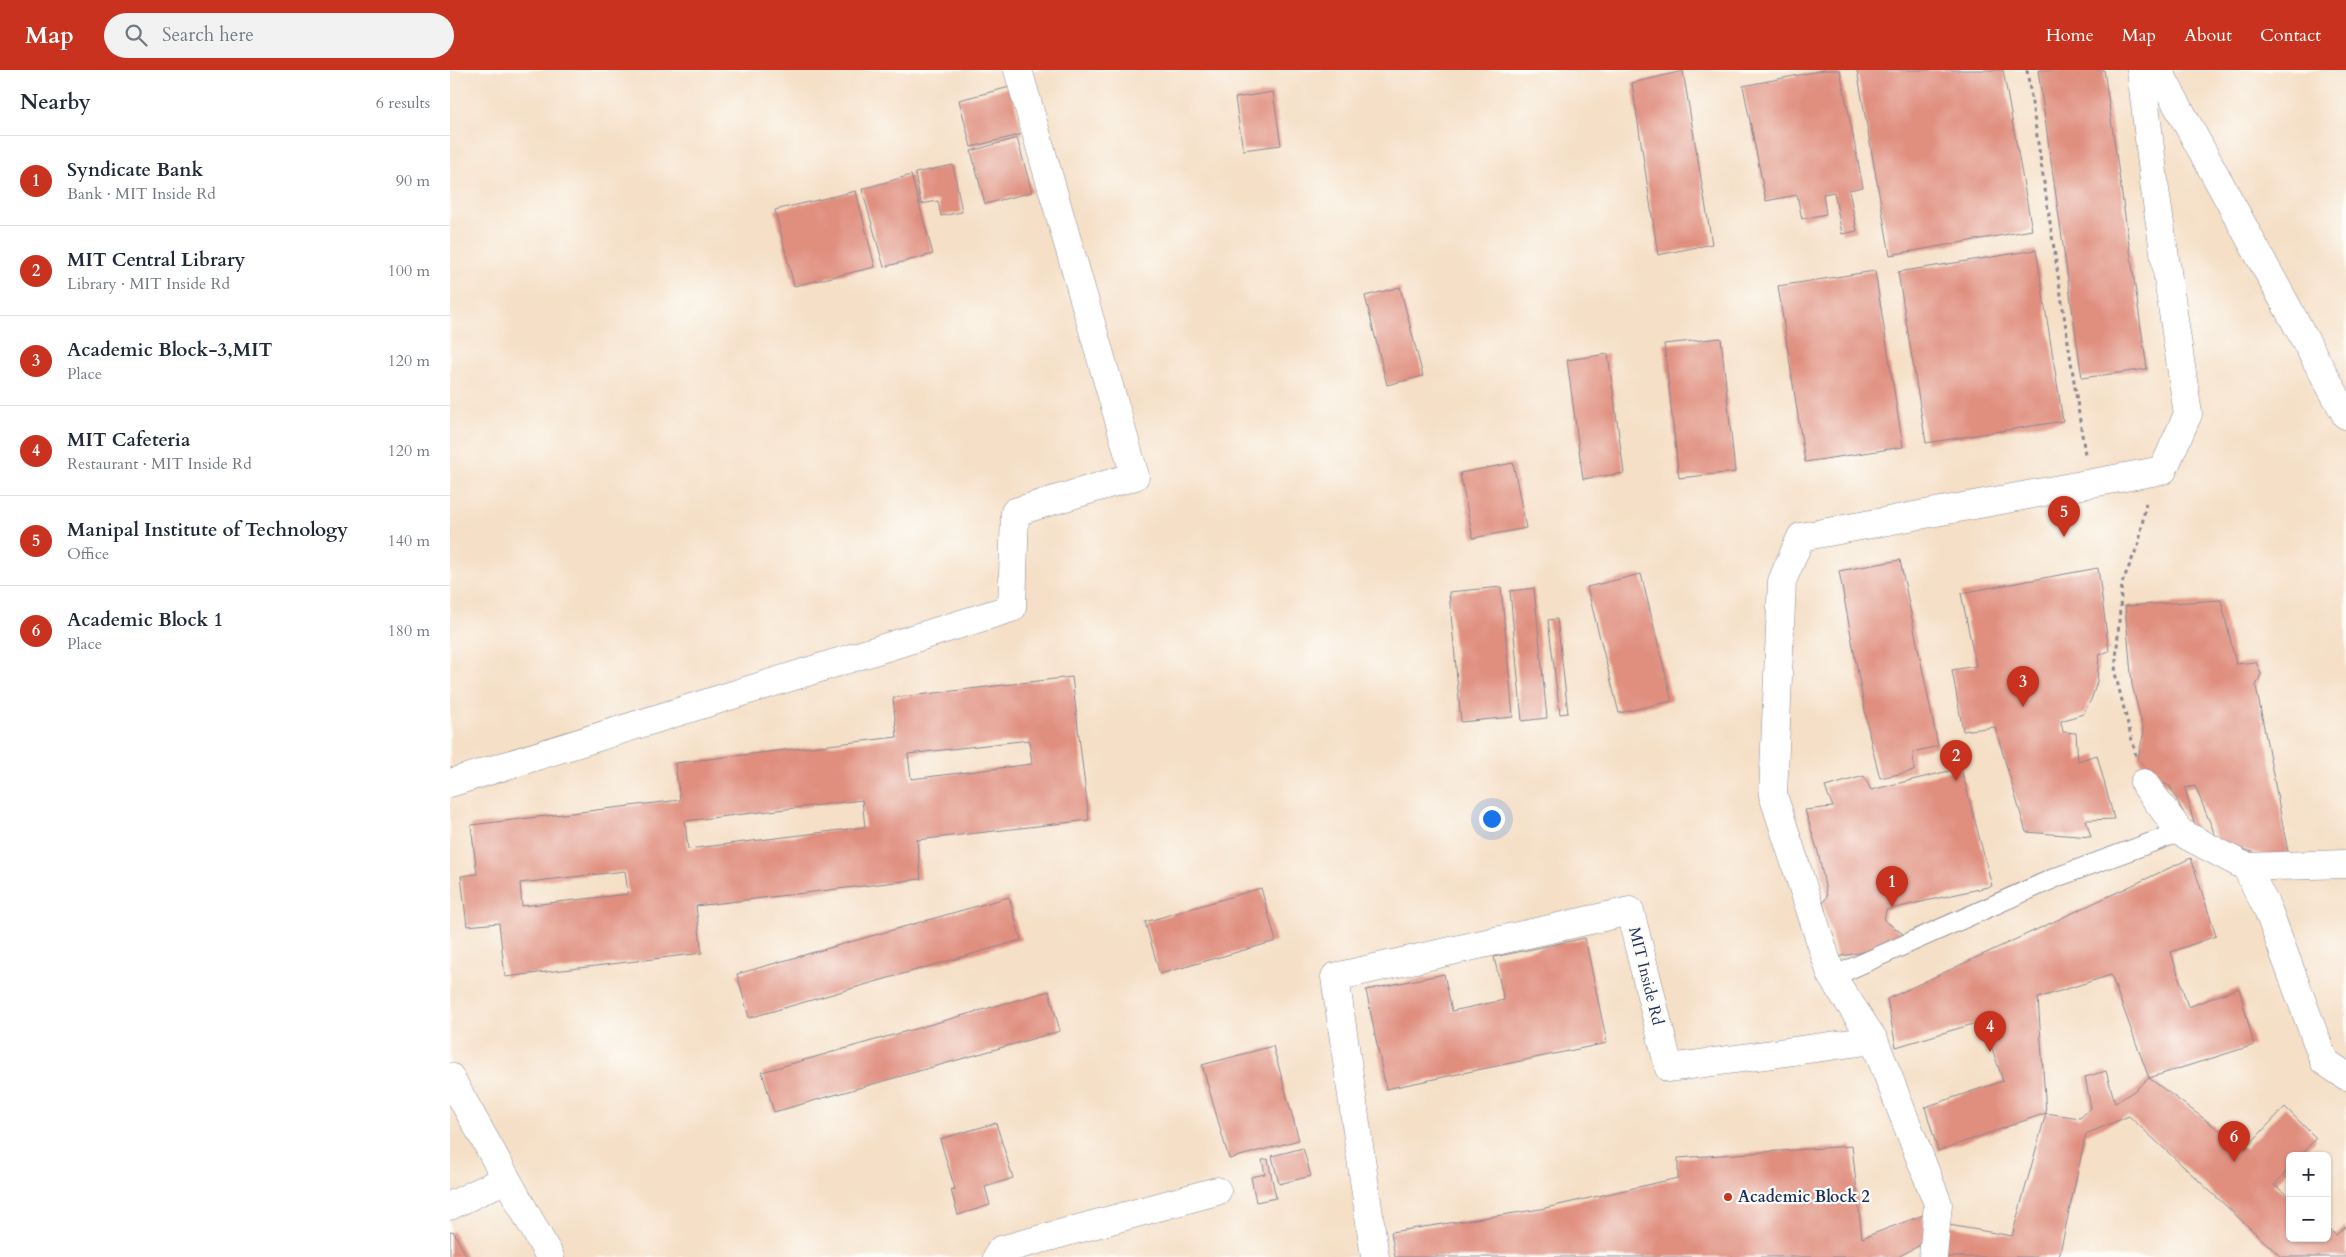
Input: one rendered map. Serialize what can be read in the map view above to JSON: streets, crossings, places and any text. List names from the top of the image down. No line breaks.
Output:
{"streets":{"street":["MIT Inside Rd"]},"places":["Academic Block 2"],"page":{"header":"Map","search":"Search here","nav":["Home","Map","About","Contact"],"heading":["Nearby","6 results"],"list":[{"mark":"1","name":"Syndicate Bank","note":"Bank · MIT Inside Rd","value":"90 m"},{"mark":"2","name":"MIT Central Library","note":"Library · MIT Inside Rd","value":"100 m"},{"mark":"3","name":"Academic Block-3,MIT","note":"Place","value":"120 m"},{"mark":"4","name":"MIT Cafeteria","note":"Restaurant · MIT Inside Rd","value":"120 m"},{"mark":"5","name":"Manipal Institute of Technology","note":"Office","value":"140 m"},{"mark":"6","name":"Academic Block 1","note":"Place","value":"180 m"}],"pins":["5","3","2","1","4","6"],"map_buttons":["+","−"]}}
